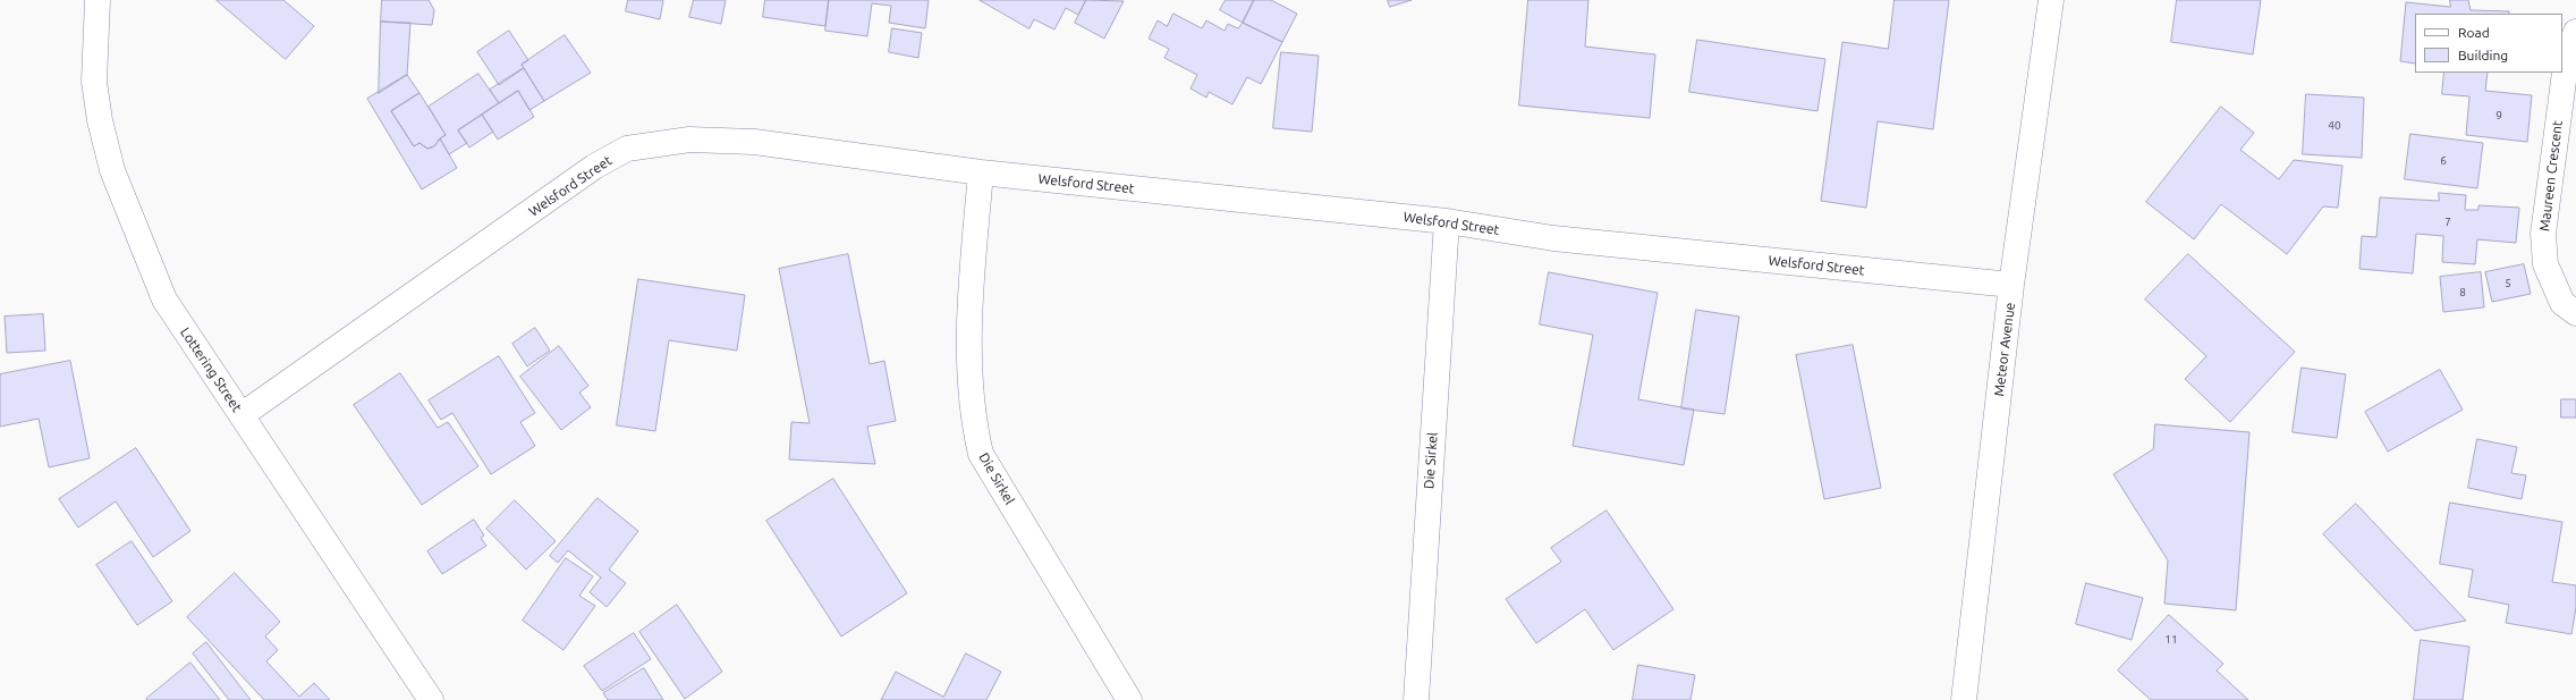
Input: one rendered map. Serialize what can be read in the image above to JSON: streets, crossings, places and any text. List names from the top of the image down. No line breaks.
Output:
{"streets":{"street":["Maureen Crescent","Welsford Street","Meteor Avenue","Lottering Street","Die Sirkel"]},"crossings":[["Welsford Street","Meteor Avenue"],["Welsford Street","Lottering Street"],["Welsford Street","Die Sirkel"]],"house_numbers":["9","40","6","7","5","8","11"],"legend":["Road","Building"]}
